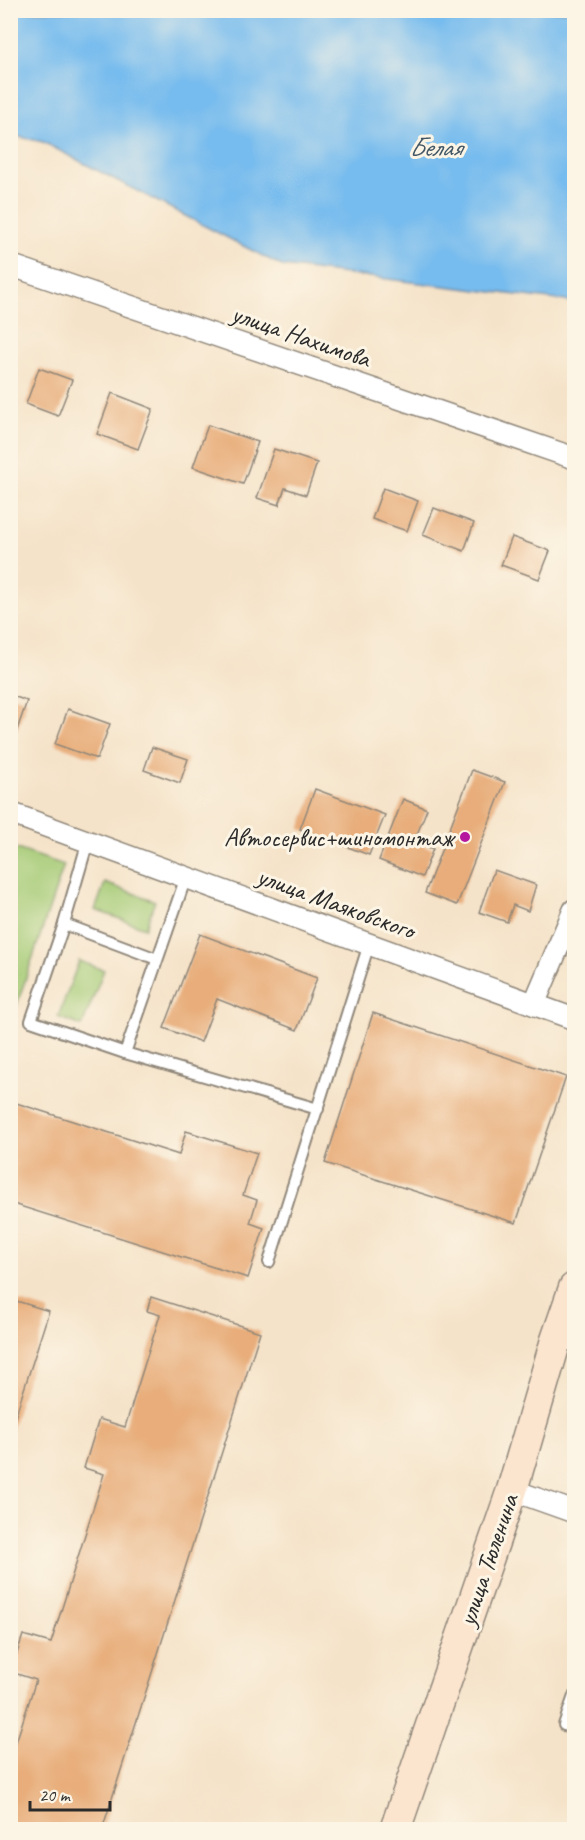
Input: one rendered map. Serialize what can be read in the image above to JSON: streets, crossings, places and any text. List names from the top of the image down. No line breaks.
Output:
{"streets":{"main road":["улица Тюленина"],"street":["улица Нахимова","улица Маяковского"]},"water":["Белая"],"places":["Автосервис+шиномонтаж"],"scale_bar":"20 m"}
